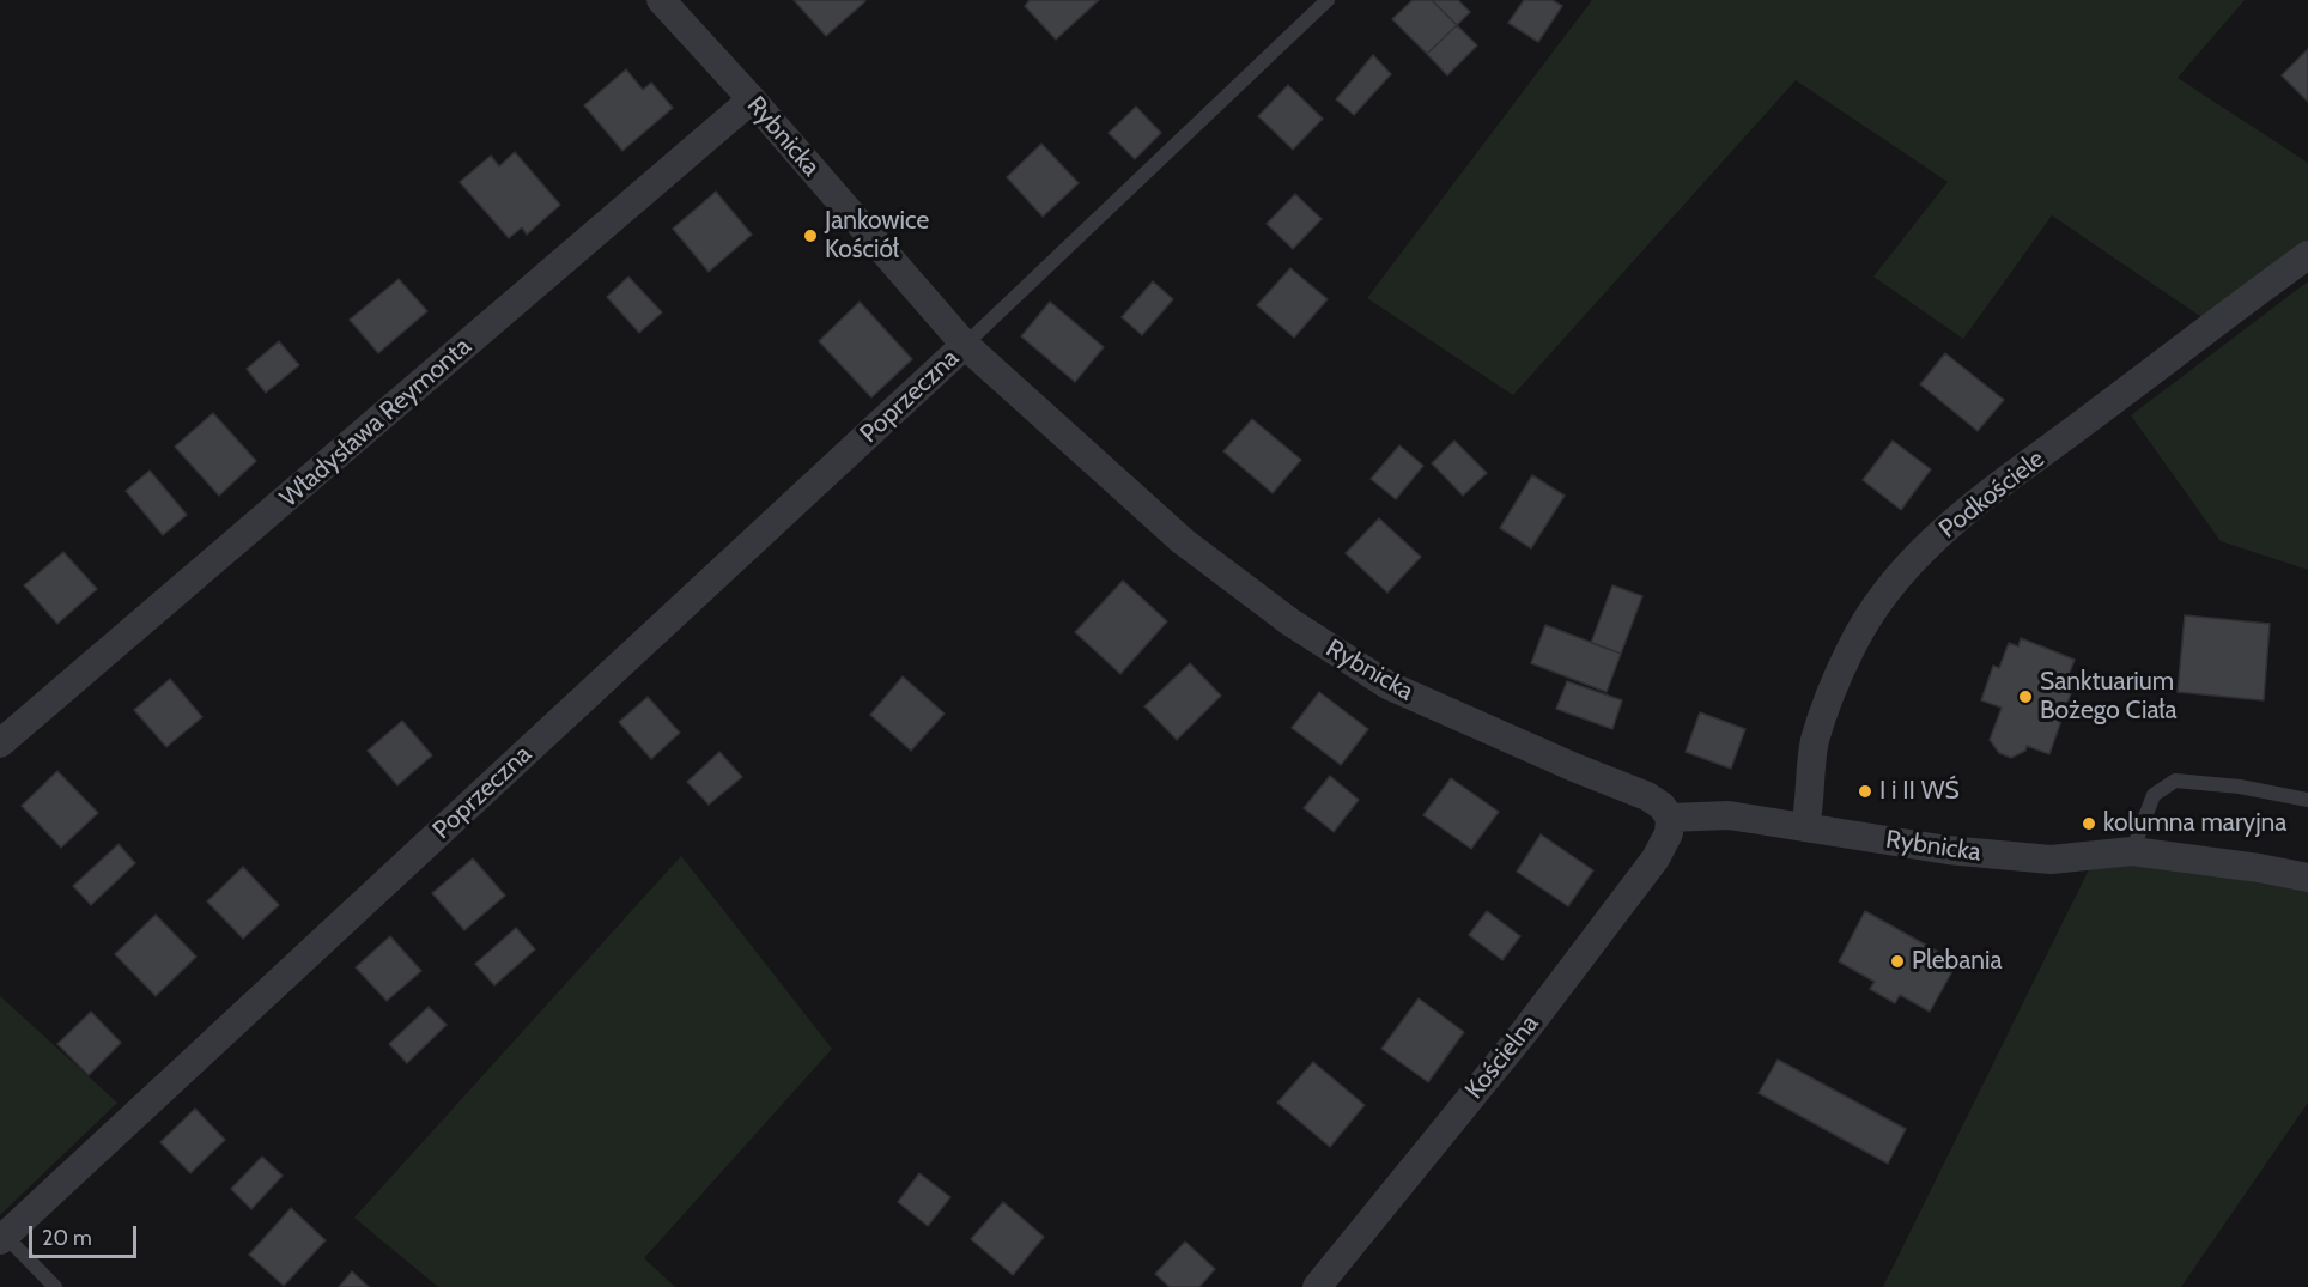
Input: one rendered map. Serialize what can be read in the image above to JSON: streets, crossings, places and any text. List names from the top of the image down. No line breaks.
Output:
{"streets":{"street":["Rybnicka","Poprzeczna","Władysława Reymonta","Podkościele","Kościelna"]},"crossings":[["Rybnicka","Poprzeczna"],["Rybnicka","Władysława Reymonta"],["Rybnicka","Podkościele"],["Rybnicka","Kościelna"]],"places":["Jankowice Kościół","Sanktuarium Bożego Ciała","I i II WŚ","kolumna maryjna","Plebania"],"scale_bar":"20 m"}
